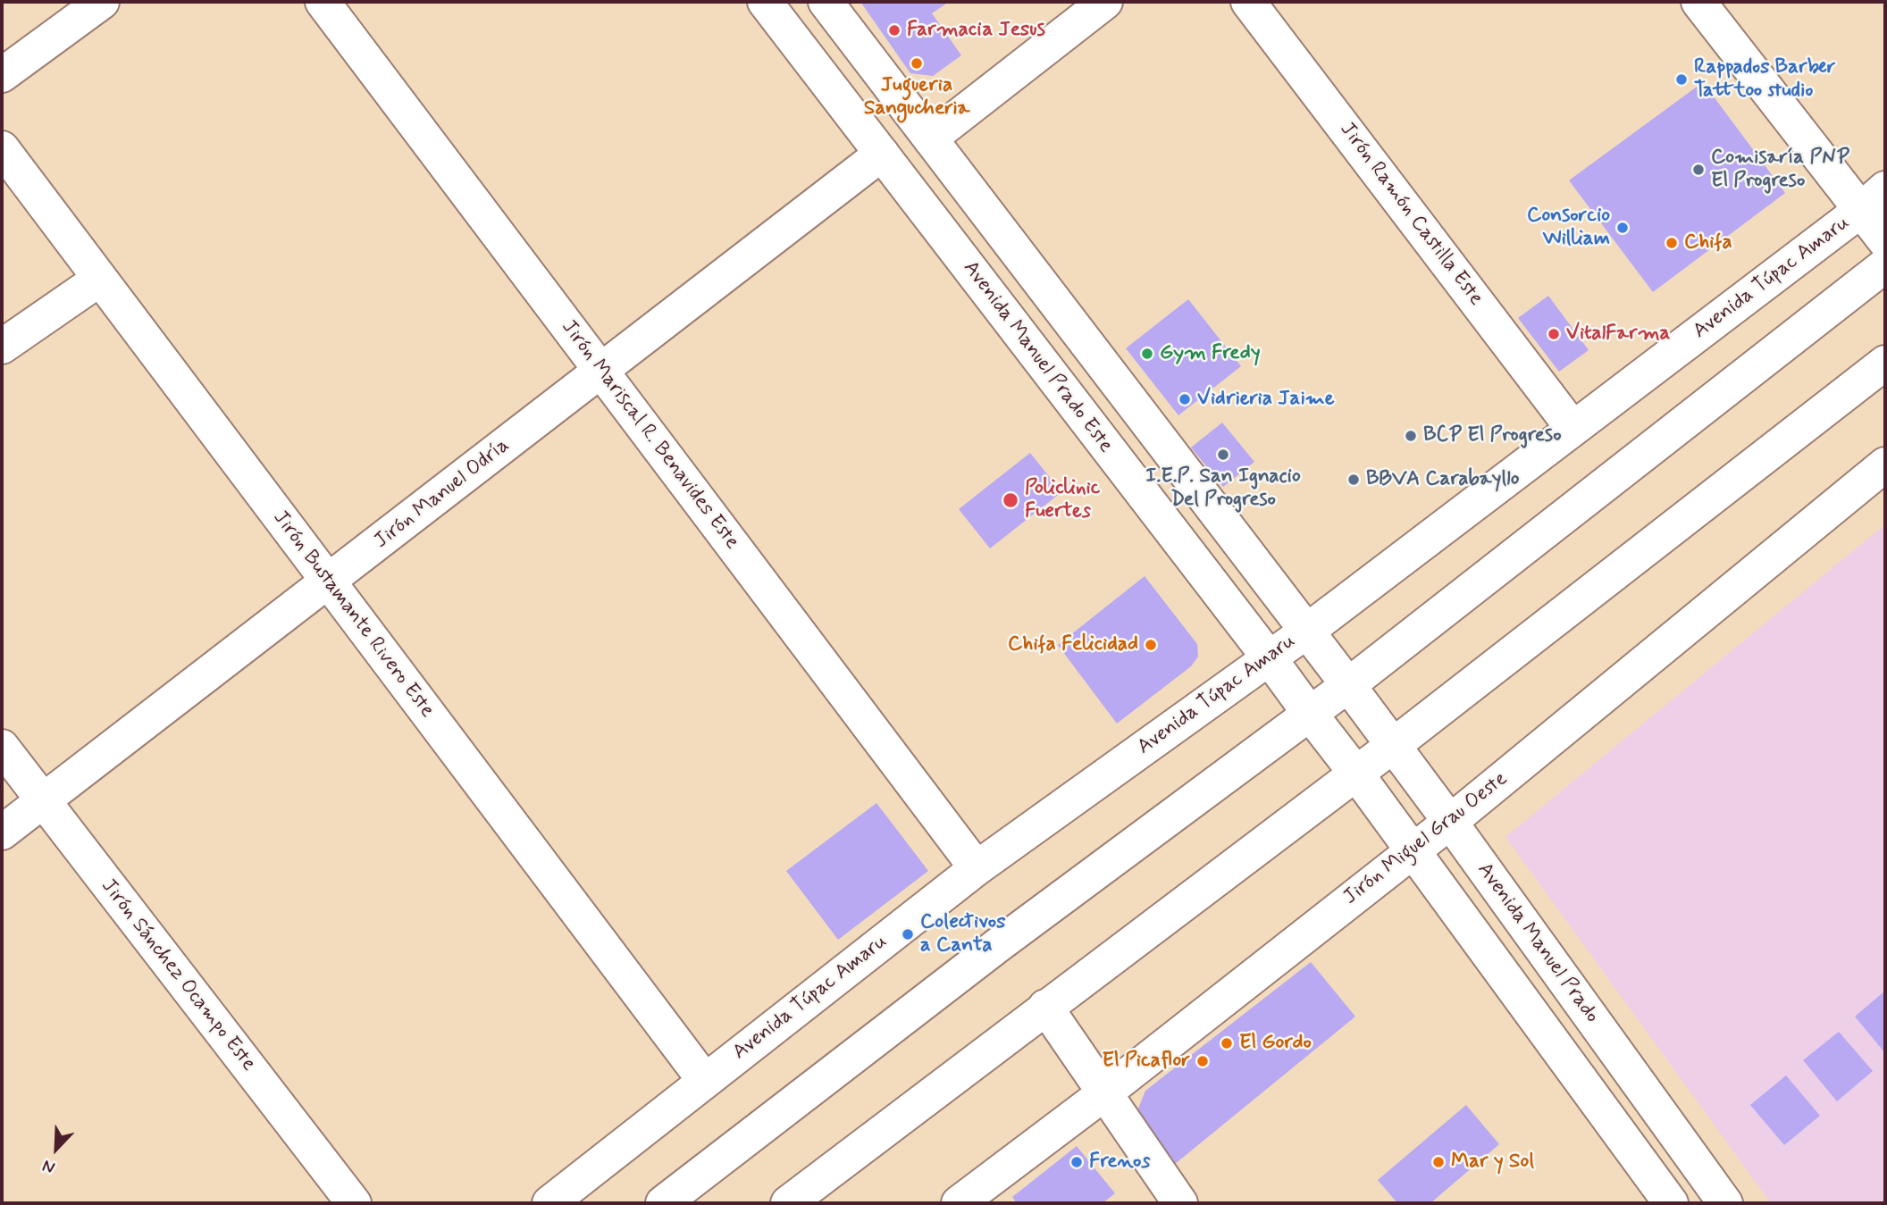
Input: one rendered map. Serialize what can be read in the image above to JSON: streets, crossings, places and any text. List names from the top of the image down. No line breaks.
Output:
{"streets":{"main road":["Jirón Ramón Castilla Este","Avenida Túpac Amaru","Avenida Manuel Prado Este","Jirón Mariscal R. Benavides Este","Jirón Manuel Odría","Jirón Bustamante Rivero Este","Jirón Miguel Grau Oeste","Avenida Manuel Prado","Jirón Sánchez Ocampo Este"]},"crossings":[["Jirón Ramón Castilla Este","Avenida Túpac Amaru"],["Avenida Túpac Amaru","Avenida Manuel Prado Este"],["Avenida Túpac Amaru","Jirón Mariscal R. Benavides Este"],["Avenida Túpac Amaru","Jirón Bustamante Rivero Este"],["Avenida Manuel Prado Este","Jirón Manuel Odría"],["Jirón Mariscal R. Benavides Este","Jirón Manuel Odría"],["Jirón Manuel Odría","Jirón Bustamante Rivero Este"],["Jirón Manuel Odría","Jirón Sánchez Ocampo Este"],["Jirón Miguel Grau Oeste","Avenida Manuel Prado"]],"places":["Farmacia Jesus","Jugueria Sangucheria","Rappados Barber Tatttoo studio","Comisaría PNP El Progreso","Consorcio William","Chifa","VitalFarma","Gym Fredy","Vidrieria Jaime","BCP El Progreso","I.E.P. San Ignacio Del Progreso","BBVA Carabayllo","Policlinic Fuertes","Chifa Felicidad","Colectivos a Canta","El Gordo","El Picaflor","Frenos","Mar y Sol"],"north":"bottom left"}
